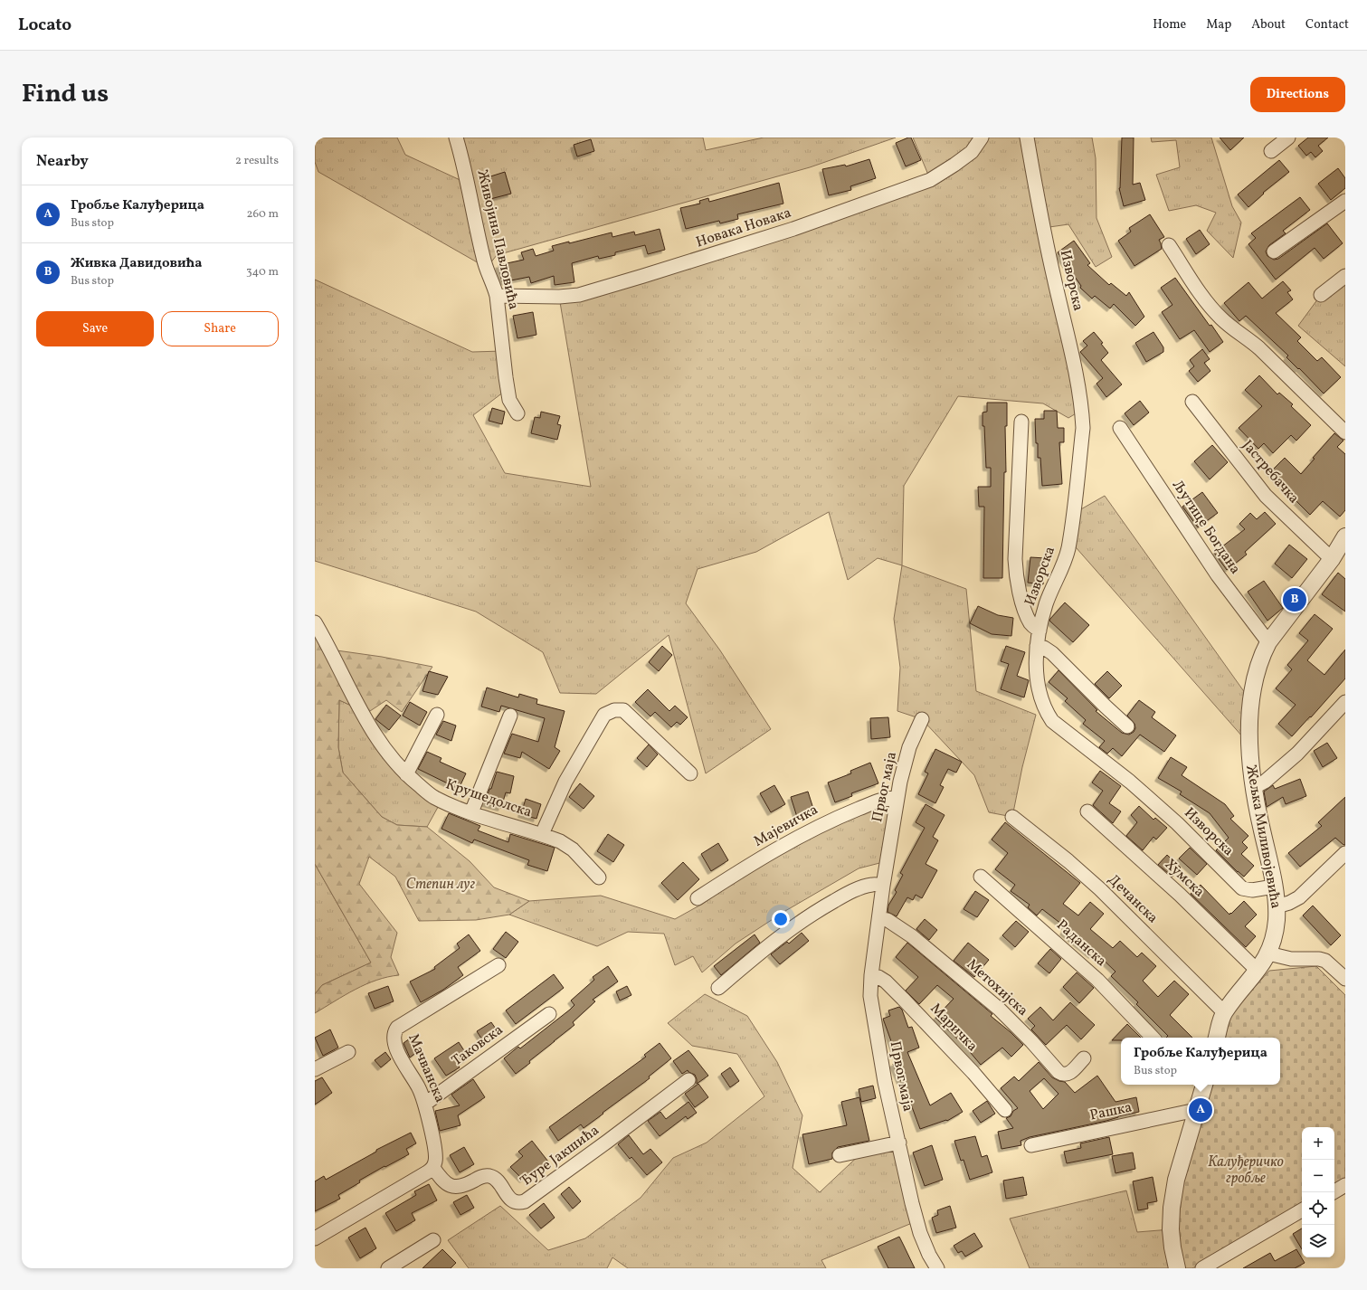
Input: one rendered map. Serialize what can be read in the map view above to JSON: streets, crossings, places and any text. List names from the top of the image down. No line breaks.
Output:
{"streets":{"street":["Новака Новака","Живојина Павловића","Изворска","Јастребачка","Љутице Богдана","Првог маја","Крушедолска","Мајевичка","Жељка Миливојевића","Хумска","Дечанска","Раданска","Метохијска","Маричка","Таковска","Мачванска","Рашка","Ђуре Јакшића"]},"crossings":[["Новака Новака","Живојина Павловића"],["Изворска","Жељка Миливојевића"],["Јастребачка","Жељка Миливојевића"],["Љутице Богдана","Жељка Миливојевића"],["Првог маја","Мајевичка"],["Првог маја","Метохијска"],["Првог маја","Маричка"],["Жељка Миливојевића","Хумска"],["Жељка Миливојевића","Дечанска"],["Таковска","Мачванска"],["Мачванска","Ђуре Јакшића"]],"parks":["Степин луг","Калуђеричко гробље"],"page":{"header":"Locato","nav":["Home","Map","About","Contact"],"title":"Find us","buttons":["Directions",["Save","Share"]],"heading":["Nearby","2 results"],"list":[{"mark":"A","name":"Гробље Калуђерица","note":"Bus stop","value":"260 m"},{"mark":"B","name":"Живка Давидовића","note":"Bus stop","value":"340 m"}],"pins":["B","A"],"popup":["Гробље Калуђерица","Bus stop"],"map_buttons":["+","−"]}}
